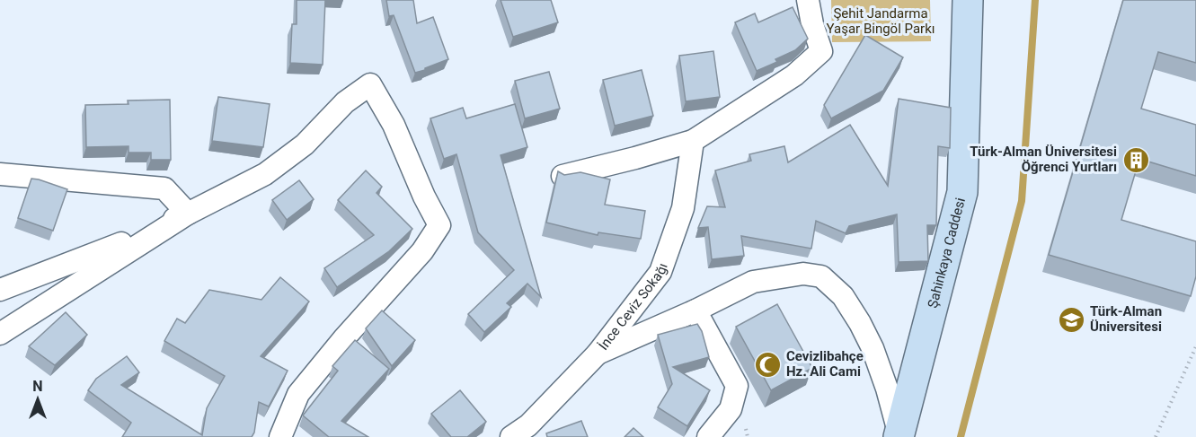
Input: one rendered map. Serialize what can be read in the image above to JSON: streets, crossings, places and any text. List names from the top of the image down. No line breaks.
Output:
{"streets":{"street":["Şahinkaya Caddesi","İnce Ceviz Sokağı"]},"parks":["Şehit Jandarma Yaşar Bingöl Parkı"],"places":{"building":["Türk-Alman Üniversitesi Öğrenci Yurtları"],"school or university":["Türk-Alman Üniversitesi"],"mosque":["Cevizlibahçe Hz. Ali Cami"]},"north":"top"}
